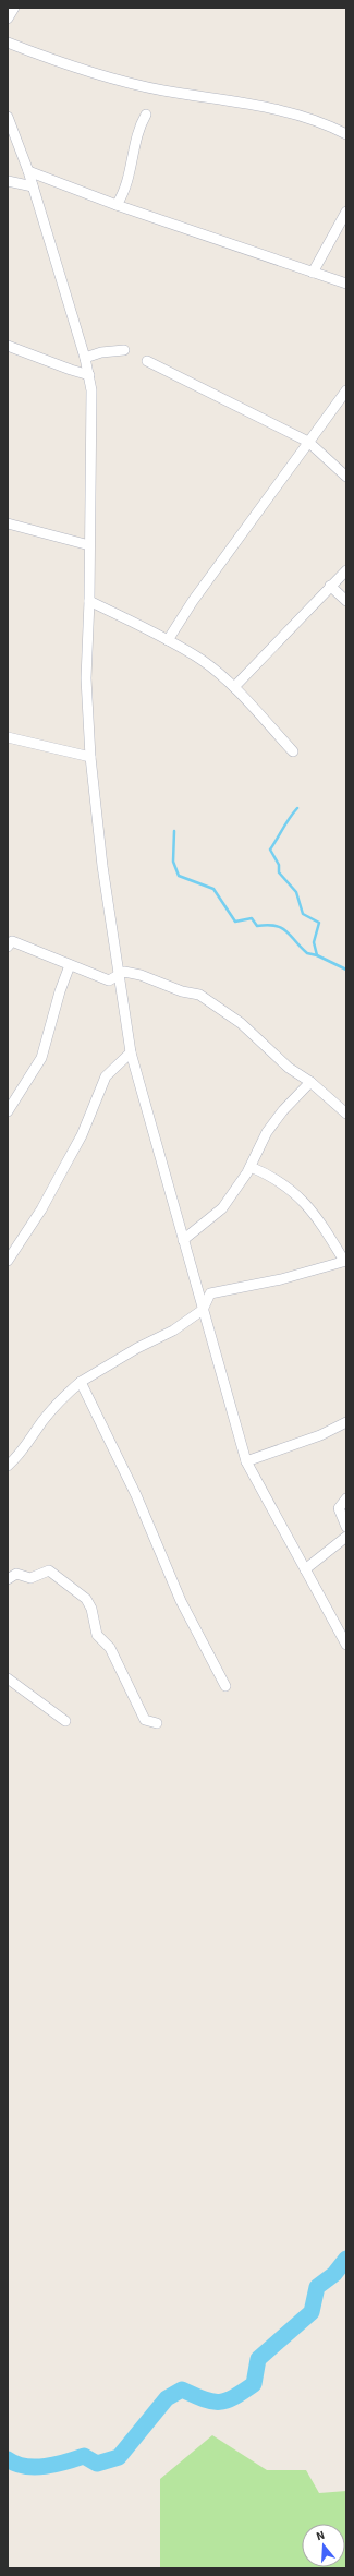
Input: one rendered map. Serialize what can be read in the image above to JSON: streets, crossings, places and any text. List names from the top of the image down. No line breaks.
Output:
{"north":"top"}
